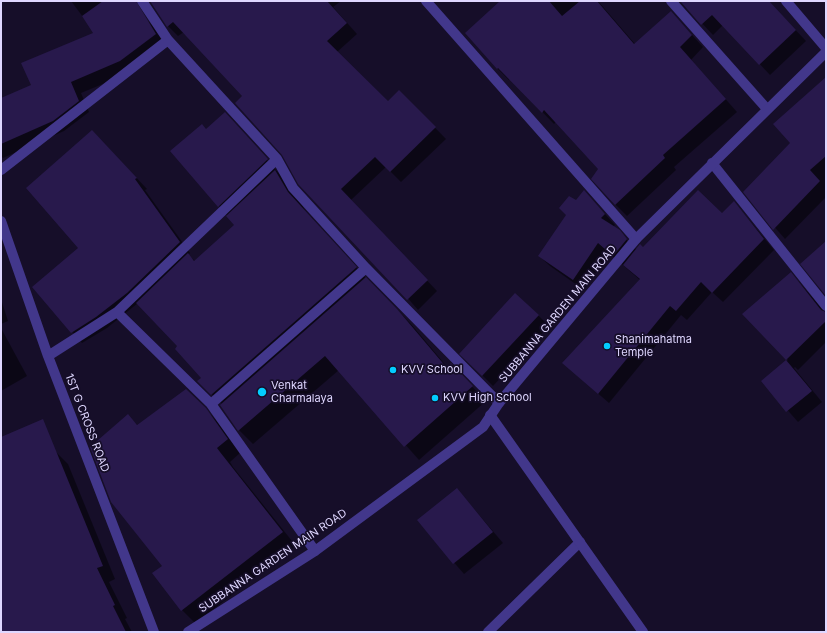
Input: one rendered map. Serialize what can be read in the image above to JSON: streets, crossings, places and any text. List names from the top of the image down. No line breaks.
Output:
{"streets":{"street":["SUBBANNA GARDEN MAIN ROAD","1ST G CROSS ROAD"]},"places":["Shanimahatma Temple","KVV School","Venkat Charmalaya","KVV High School"]}
